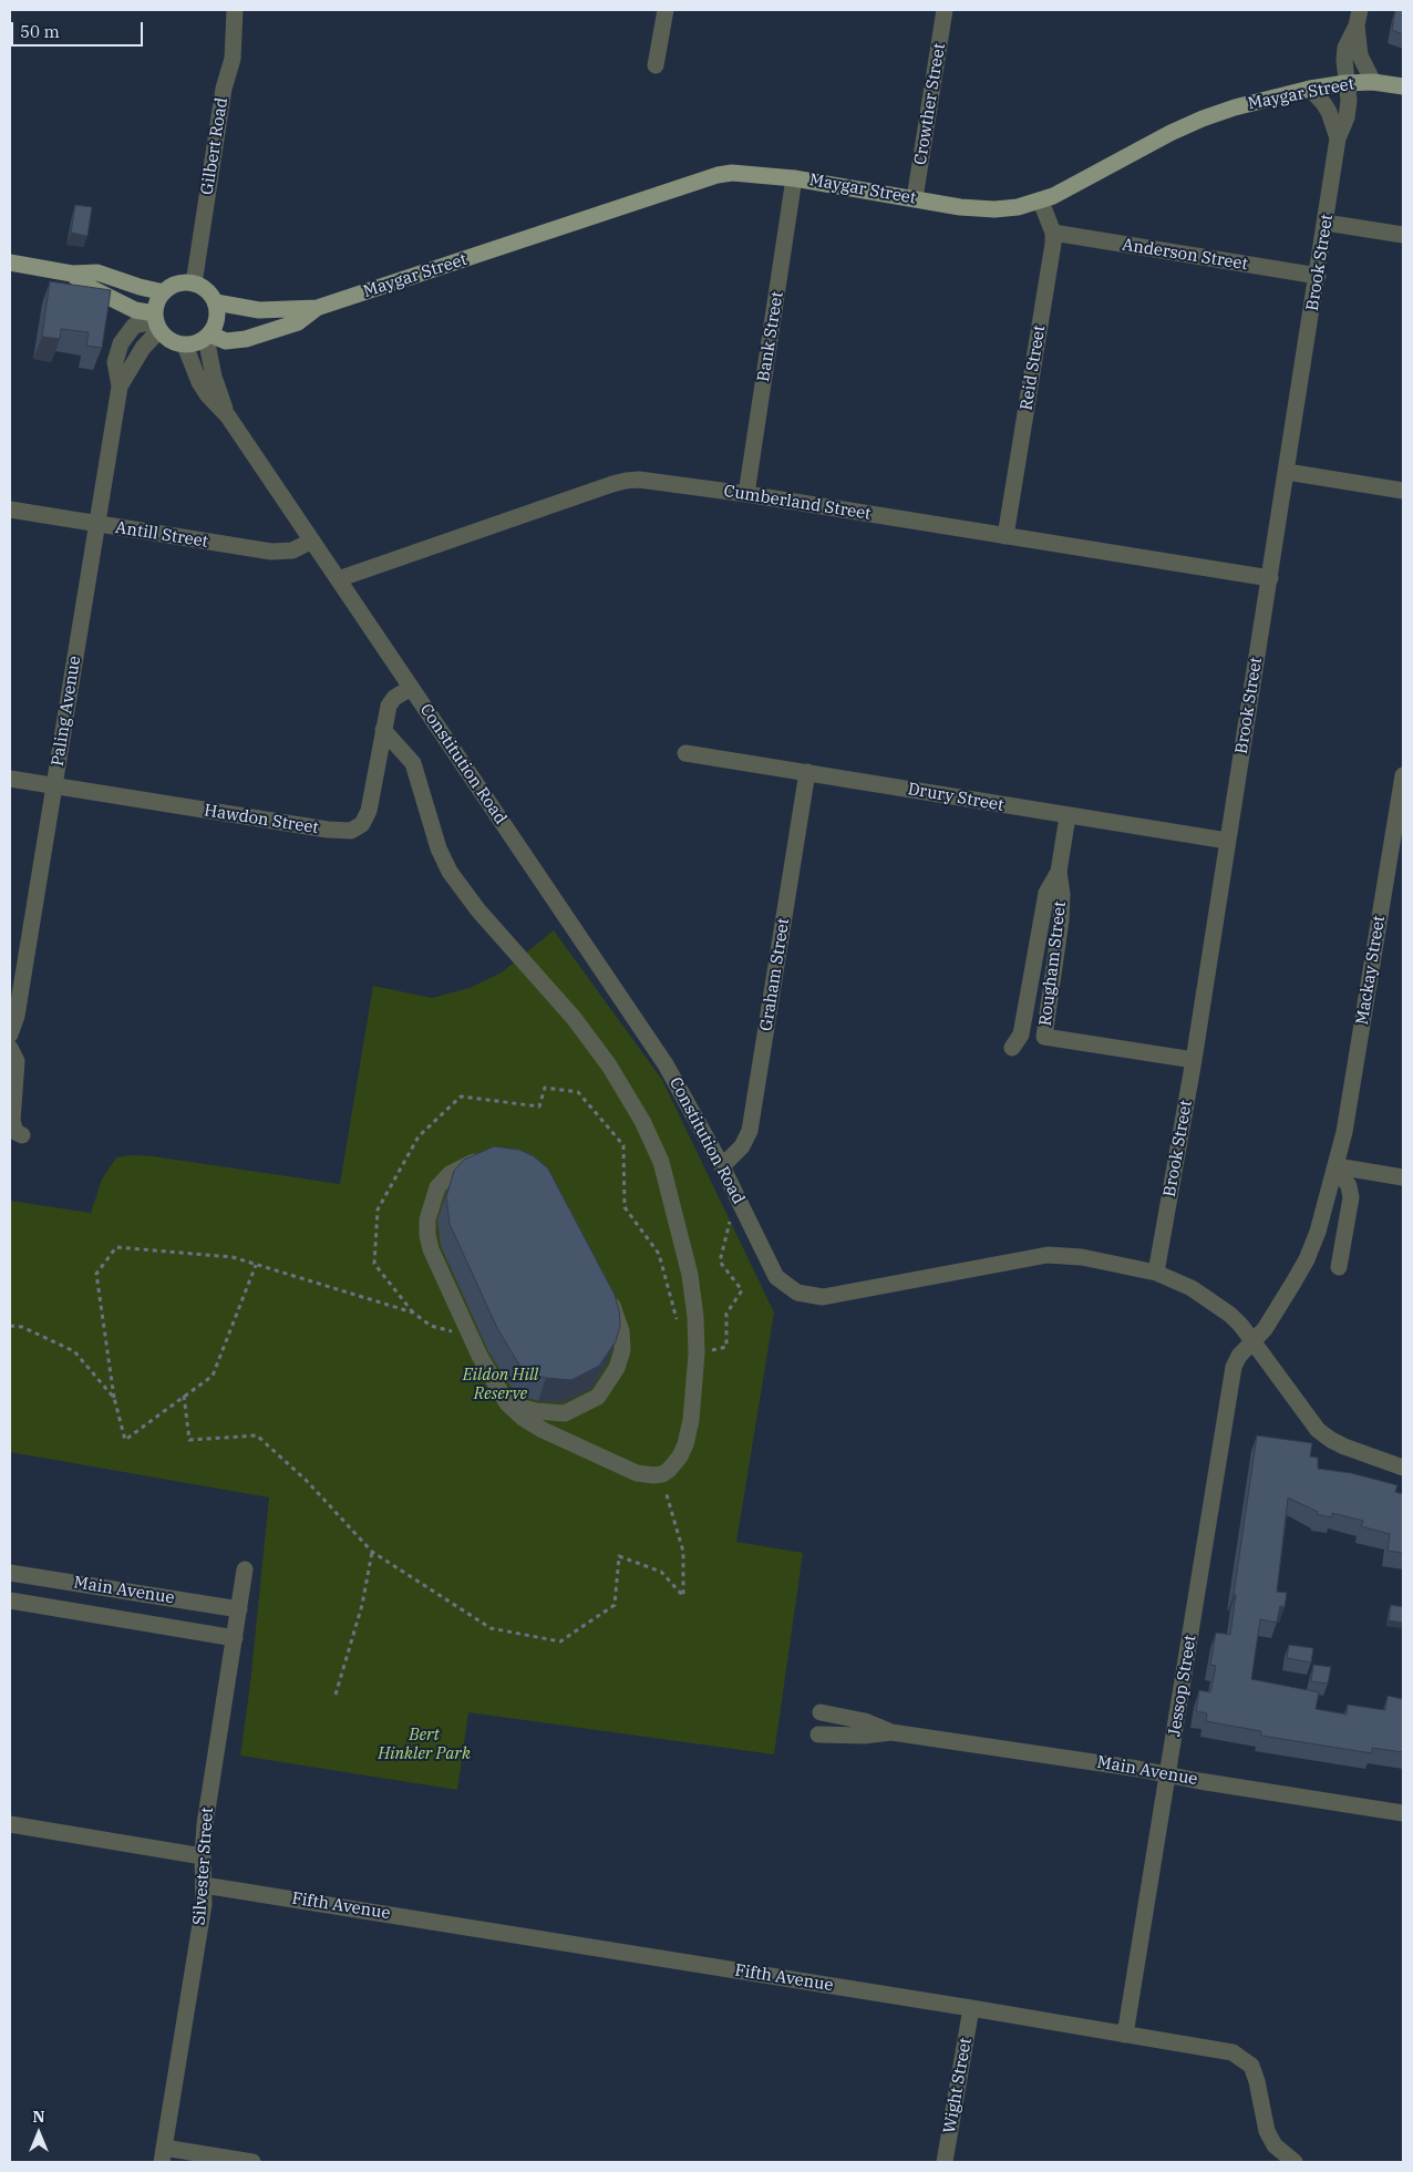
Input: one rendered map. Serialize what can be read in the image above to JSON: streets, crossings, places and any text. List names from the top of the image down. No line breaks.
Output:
{"streets":{"main road":["Maygar Street"],"street":["Crowther Street","Gilbert Road","Anderson Street","Brook Street","Bank Street","Reid Street","Cumberland Street","Antill Street","Paling Avenue","Constitution Road","Drury Street","Hawdon Street","Rougham Street","Mackay Street","Graham Street","Main Avenue","Jessop Street","Silvester Street","Fifth Avenue","Wight Street"]},"crossings":[["Maygar Street","Crowther Street"],["Maygar Street","Gilbert Road"],["Maygar Street","Brook Street"],["Maygar Street","Bank Street"],["Maygar Street","Reid Street"],["Maygar Street","Paling Avenue"],["Maygar Street","Constitution Road"],["Gilbert Road","Paling Avenue"],["Gilbert Road","Constitution Road"],["Anderson Street","Brook Street"],["Anderson Street","Reid Street"],["Brook Street","Cumberland Street"],["Brook Street","Constitution Road"],["Brook Street","Drury Street"],["Brook Street","Rougham Street"],["Bank Street","Cumberland Street"],["Reid Street","Cumberland Street"],["Cumberland Street","Constitution Road"],["Antill Street","Paling Avenue"],["Antill Street","Constitution Road"],["Paling Avenue","Constitution Road"],["Paling Avenue","Hawdon Street"],["Constitution Road","Hawdon Street"],["Constitution Road","Mackay Street"],["Constitution Road","Graham Street"],["Constitution Road","Jessop Street"],["Drury Street","Rougham Street"],["Drury Street","Graham Street"],["Mackay Street","Jessop Street"],["Main Avenue","Jessop Street"],["Main Avenue","Silvester Street"],["Jessop Street","Fifth Avenue"],["Silvester Street","Fifth Avenue"],["Fifth Avenue","Wight Street"]],"parks":["Eildon Hill Reserve","Bert Hinkler Park"],"scale_bar":"50 m","north":"top"}
